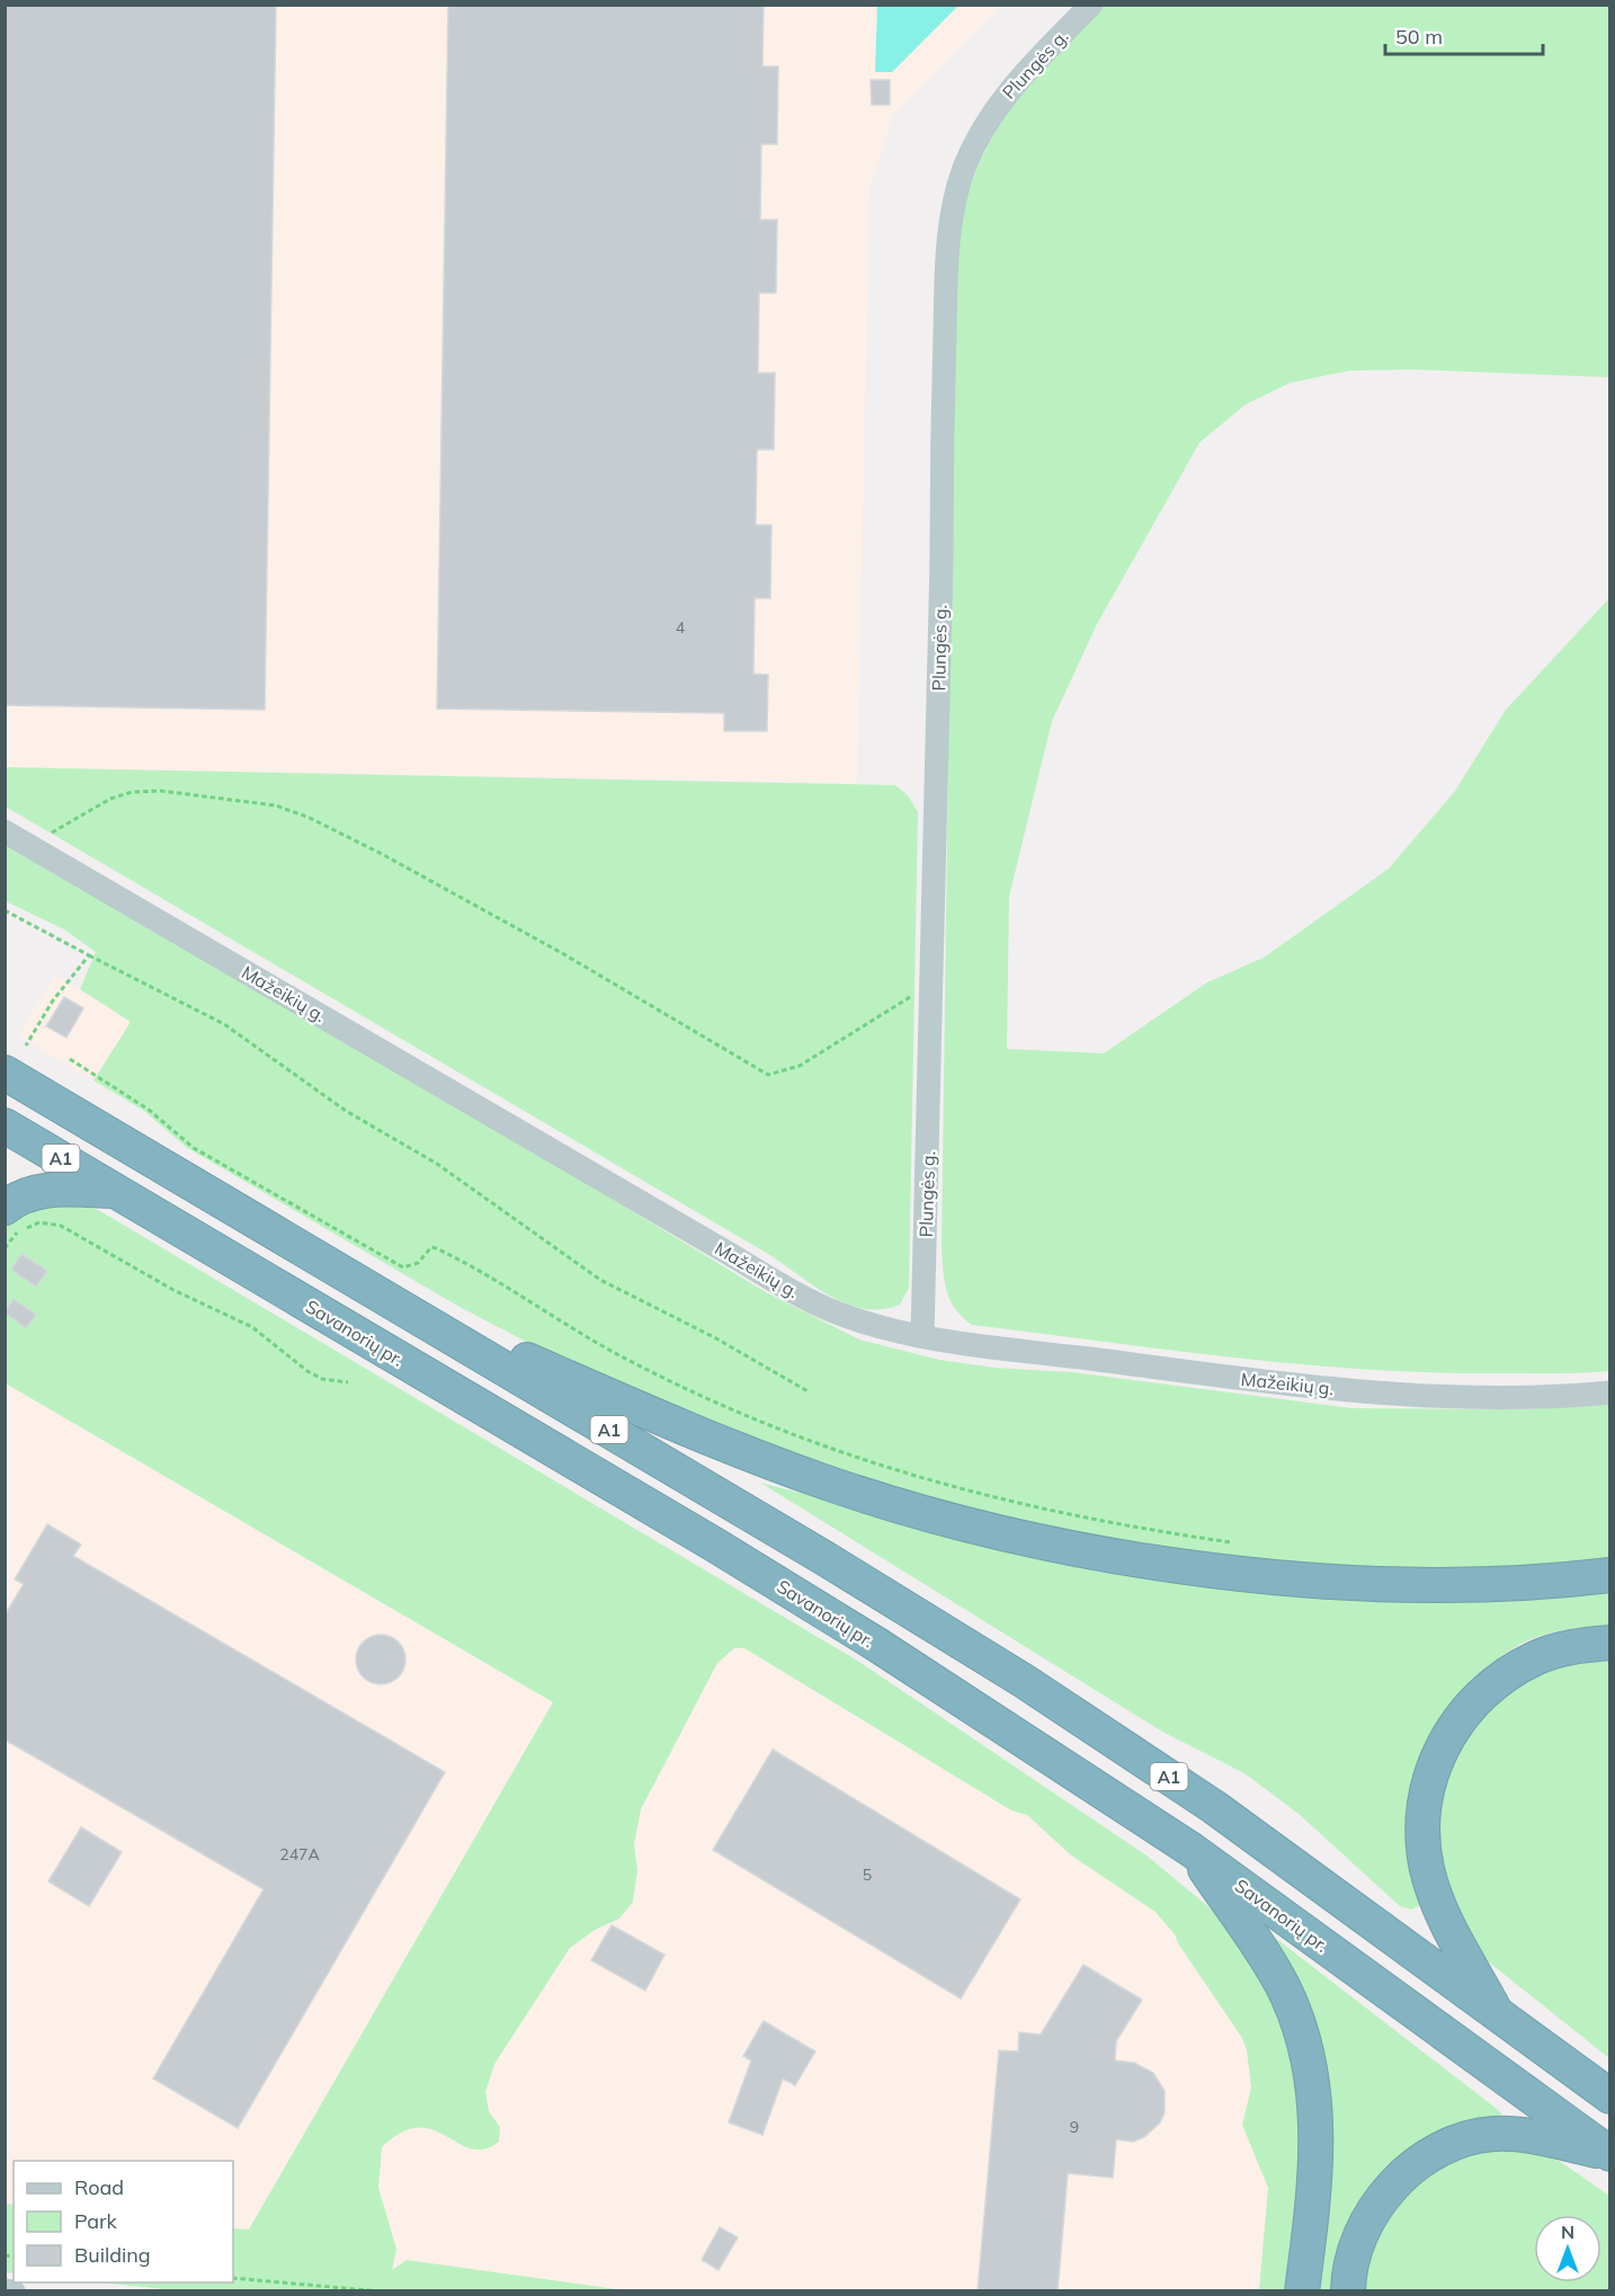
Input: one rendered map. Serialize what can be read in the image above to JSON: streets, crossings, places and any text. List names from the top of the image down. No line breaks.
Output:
{"streets":{"highway":["A1","Savanorių pr."],"street":["Plungės g.","Mažeikių g."]},"crossings":[["Plungės g.","Mažeikių g."]],"house_numbers":["4","247A","5","9"],"legend":["Road","Park","Building"],"scale_bar":"50 m","north":"top"}
